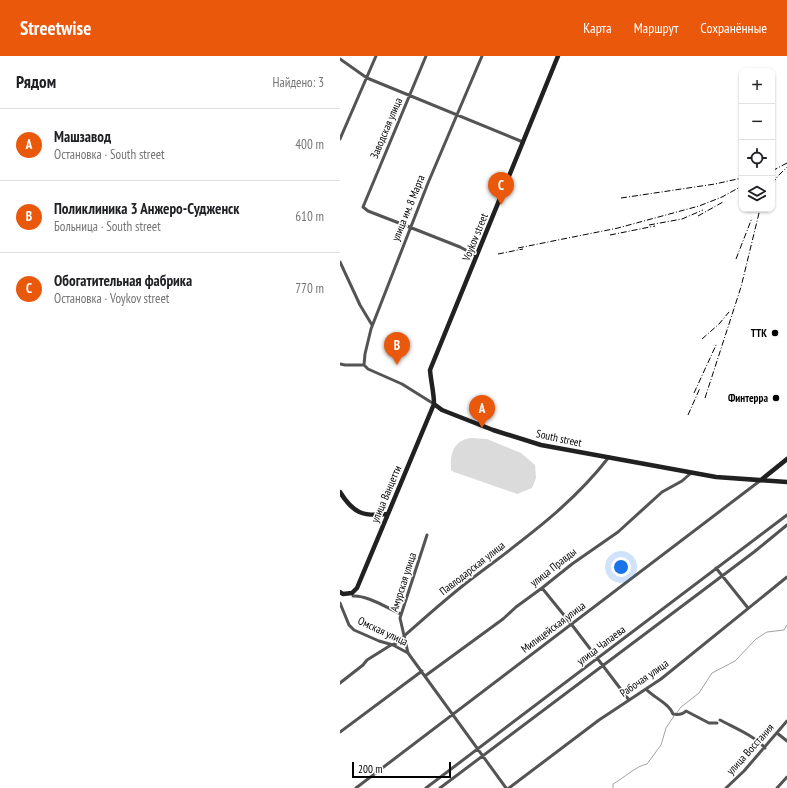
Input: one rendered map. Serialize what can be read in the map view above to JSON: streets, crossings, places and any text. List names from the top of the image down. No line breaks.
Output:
{"streets":{"street":["Заводская улица","улица им. 8 Марта","Voykov street","South street","улица Ванцетти","улица Правды","Павлодарская улица","Амурская улица","Милицейская улица","Омская улица","улица Чапаева","Рабочая улица","улица Восстания"]},"crossings":[["Заводская улица","улица им. 8 Марта"],["улица им. 8 Марта","South street"],["Voykov street","South street"],["Voykov street","улица Ванцетти"],["South street","улица Ванцетти"],["South street","улица Правды"],["South street","Павлодарская улица"],["South street","Милицейская улица"],["Павлодарская улица","Амурская улица"],["Павлодарская улица","Омская улица"],["Амурская улица","Омская улица"]],"places":["ТТК","Финтерра"],"scale_bar":"200 m","page":{"header":"Streetwise","nav":["Карта","Маршрут","Сохранённые"],"heading":["Рядом","Найдено: 3"],"map_buttons":["+","−"],"list":[{"mark":"A","name":"Машзавод","note":"Остановка · South street","value":"400 m"},{"mark":"B","name":"Поликлиника 3 Анжеро-Судженск","note":"Больница · South street","value":"610 m"},{"mark":"C","name":"Обогатительная фабрика","note":"Остановка · Voykov street","value":"770 m"}],"pins":["C","B","A"],"scale":"200 m"}}
